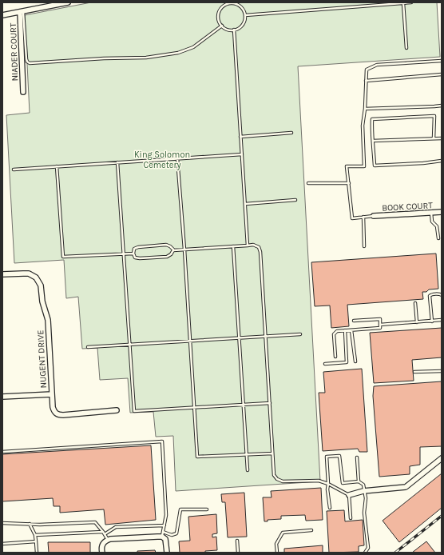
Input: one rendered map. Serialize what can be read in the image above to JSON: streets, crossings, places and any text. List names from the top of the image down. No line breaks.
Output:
{"streets":{"street":["NIADER COURT","BOOK COURT","NUGENT DRIVE"]},"parks":["King Solomon Cemetery"]}
